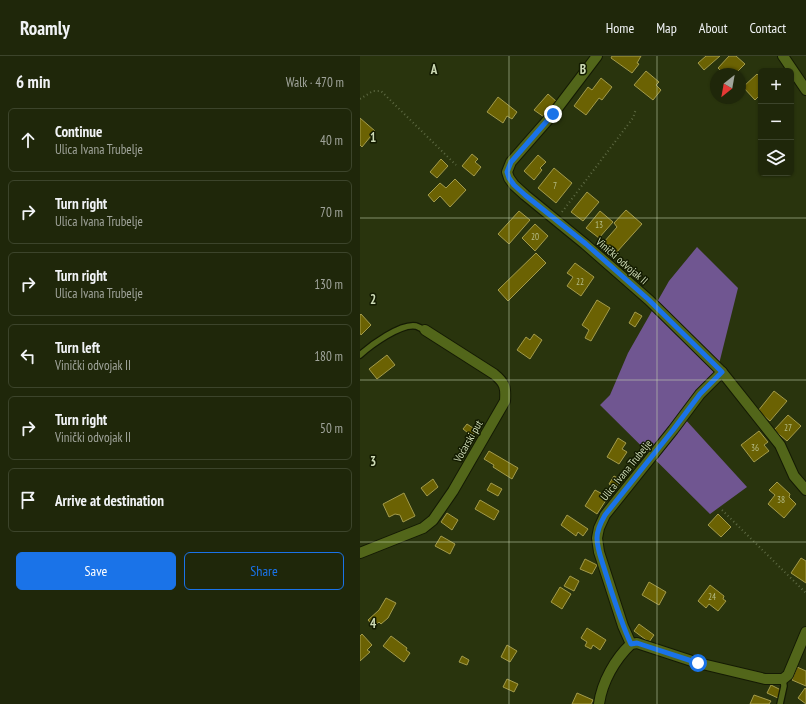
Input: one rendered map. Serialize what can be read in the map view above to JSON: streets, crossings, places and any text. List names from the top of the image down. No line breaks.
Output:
{"streets":{"street":["Vinički odvojak II","Voćarski put","Ulica Ivana Trubelje"]},"crossings":[["Vinički odvojak II","Ulica Ivana Trubelje"]],"house_numbers":["7","13","20","22","27","36","38","24"],"north":"bottom left","page":{"header":"Roamly","nav":["Home","Map","About","Contact"],"heading":["6 min","Walk · 470 m"],"map_buttons":["+","−"],"list":[["Continue","Ulica Ivana Trubelje","40 m"],["Turn right","Ulica Ivana Trubelje","70 m"],["Turn right","Ulica Ivana Trubelje","130 m"],["Turn left","Vinički odvojak II","180 m"],["Turn right","Vinički odvojak II","50 m"],"Arrive at destination"],"buttons":["Save","Share"]},"grid":{"columns":["A","B"],"rows":["1","2","3","4"]}}
